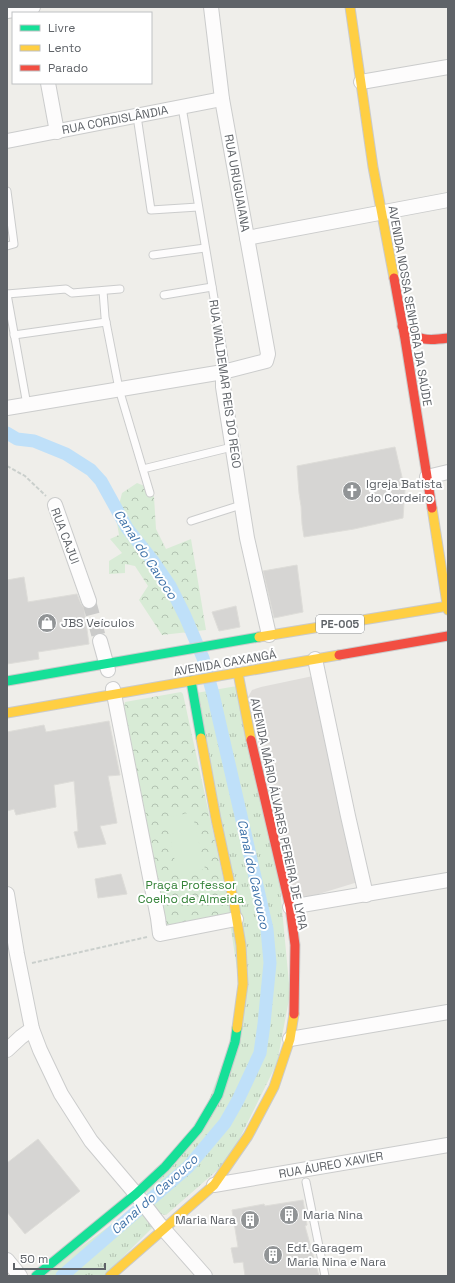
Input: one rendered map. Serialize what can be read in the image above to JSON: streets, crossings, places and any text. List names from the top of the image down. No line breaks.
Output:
{"streets":{"street":["RUA CORDISLÂNDIA","RUA URUGUAIANA","AVENIDA NOSSA SENHORA DA SAÚDE","RUA WALDEMAR REIS DO REGO","RUA CAJUI","PE-005","AVENIDA CAXANGÁ","AVENIDA MÁRIO ÁLVARES PEREIRA DE LYRA","RUA ÁUREO XAVIER"]},"crossings":[["RUA CORDISLÂNDIA","RUA URUGUAIANA"],["RUA CORDISLÂNDIA","RUA WALDEMAR REIS DO REGO"],["RUA URUGUAIANA","RUA WALDEMAR REIS DO REGO"],["AVENIDA NOSSA SENHORA DA SAÚDE","AVENIDA CAXANGÁ"],["RUA WALDEMAR REIS DO REGO","AVENIDA CAXANGÁ"],["AVENIDA CAXANGÁ","AVENIDA MÁRIO ÁLVARES PEREIRA DE LYRA"],["AVENIDA MÁRIO ÁLVARES PEREIRA DE LYRA","RUA ÁUREO XAVIER"]],"water":["Canal do Cavoco","Canal do Cavouco"],"parks":["Praça Professor Coelho de Almeida"],"places":{"church":["Igreja Batista do Cordeiro"],"shop":["JBS Veículos"],"building":["Maria Nina","Maria Nara","Edf. Garagem Maria Nina e Nara"]},"legend":["Livre","Lento","Parado"],"scale_bar":"50 m"}
